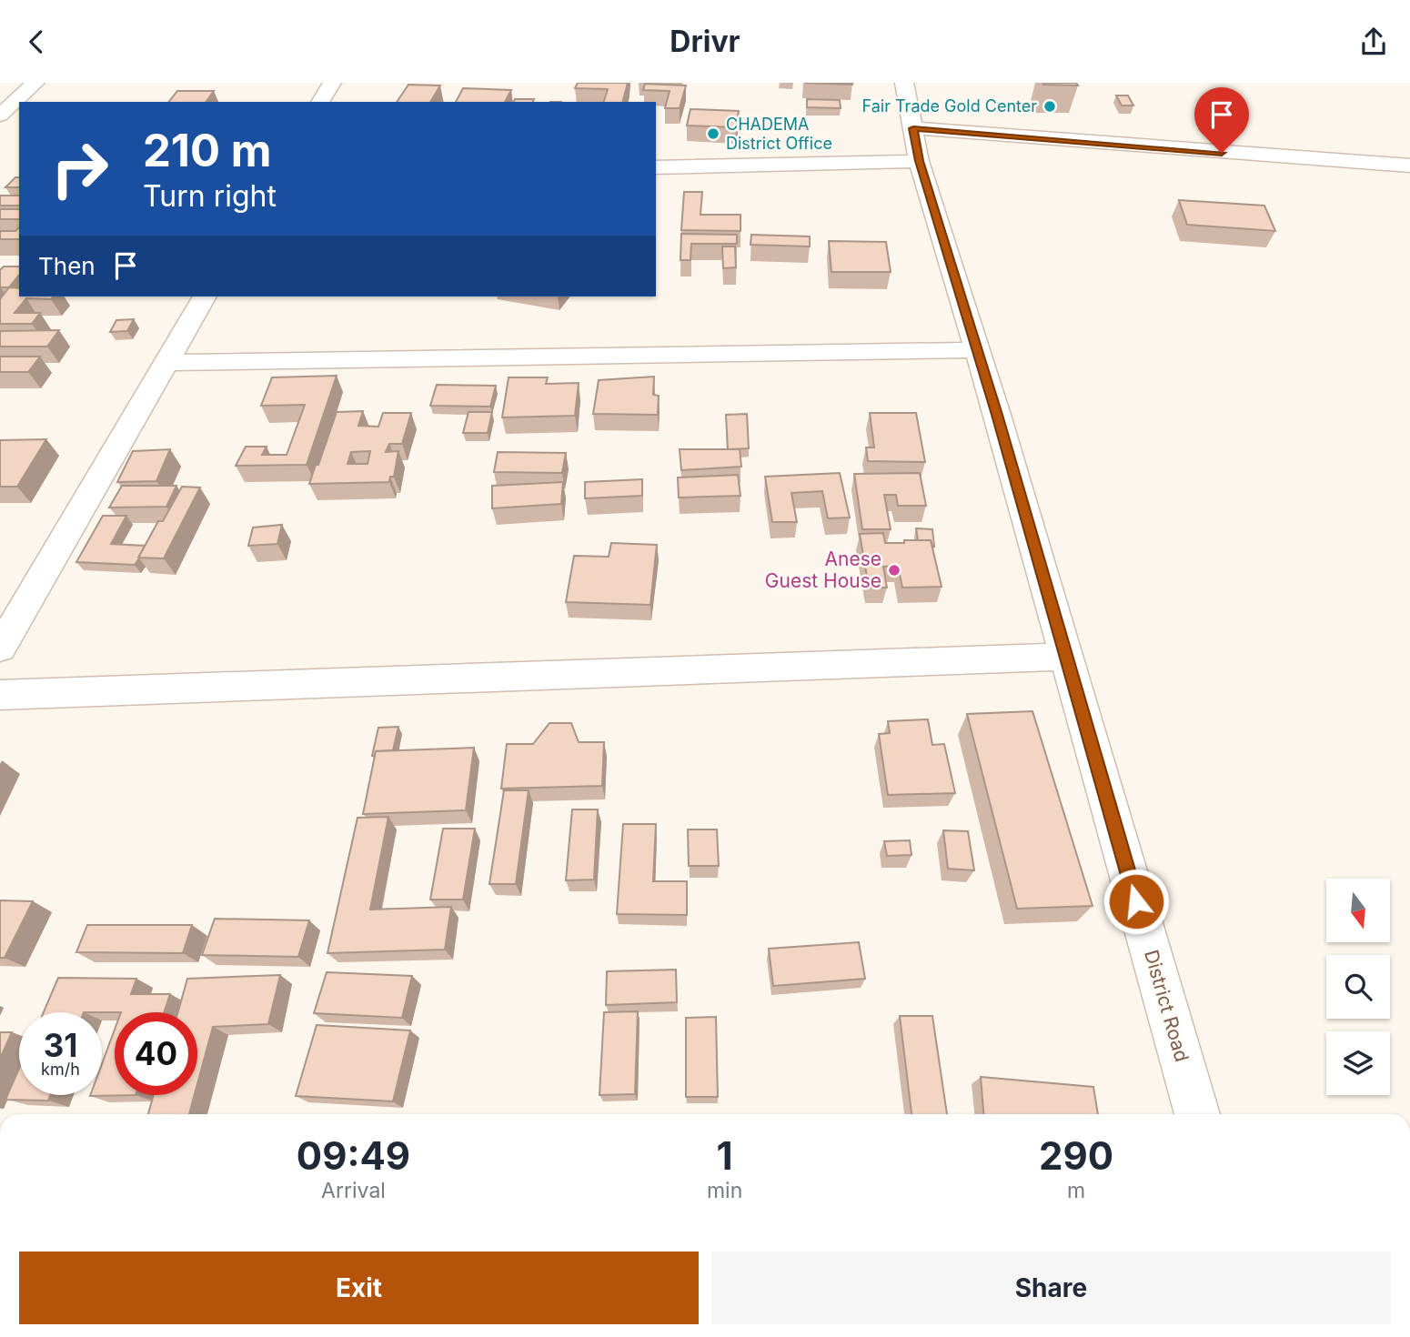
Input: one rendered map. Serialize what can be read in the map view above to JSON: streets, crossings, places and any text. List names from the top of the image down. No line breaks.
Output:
{"streets":{"street":["District Road"]},"places":["Fair Trade Gold Center","CHADEMA District Office","Anese Guest House"],"north":"bottom","page":{"header":"Drivr","turn":["210 m","Turn right"],"then":"Then","speed":"31 km/h","limit":"40","eta":["09:49","Arrival","1","min","290","m"],"buttons":["Exit","Share"]}}
